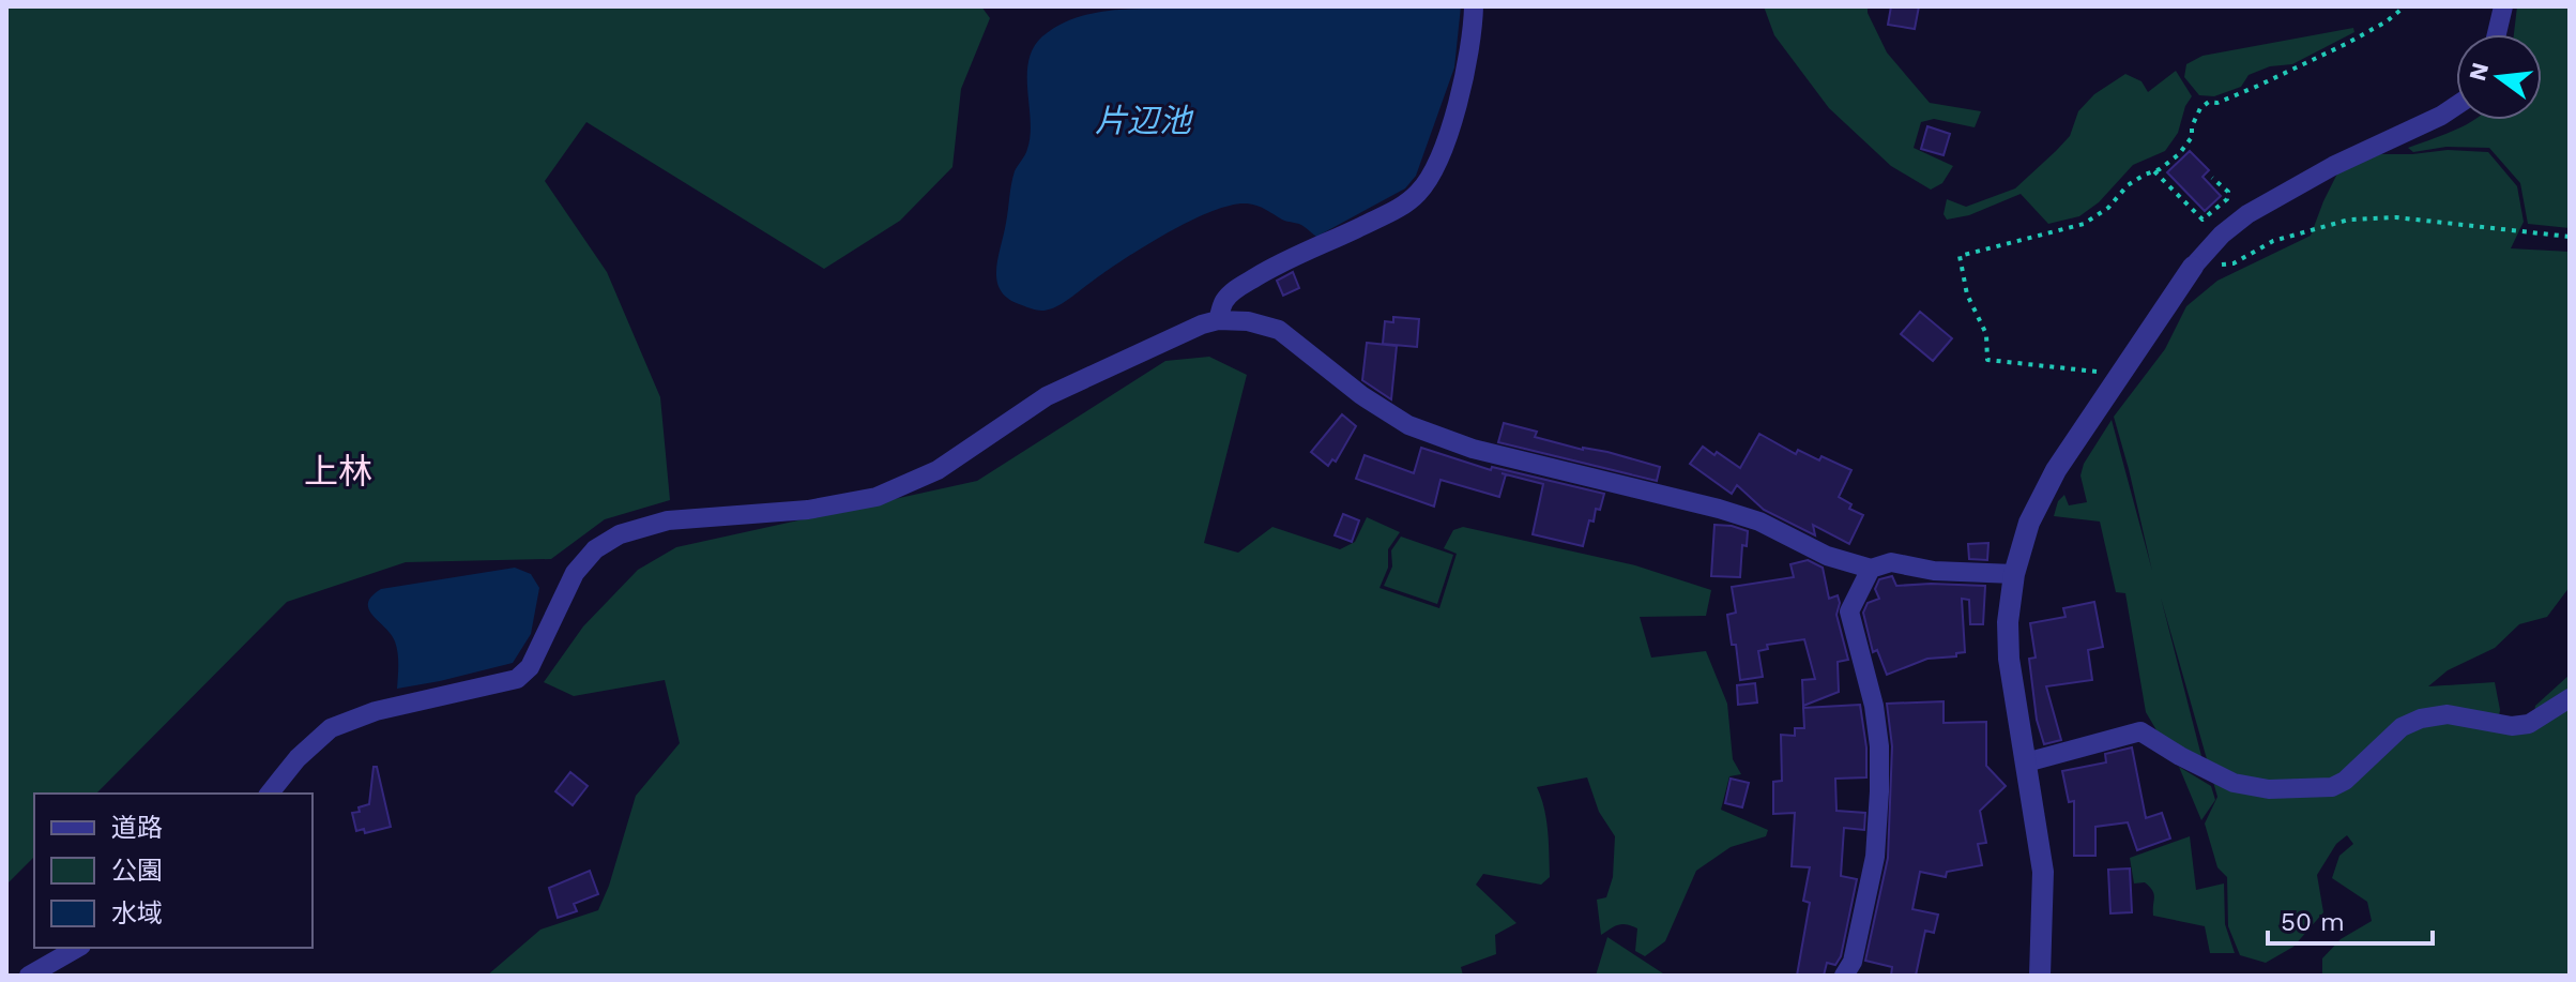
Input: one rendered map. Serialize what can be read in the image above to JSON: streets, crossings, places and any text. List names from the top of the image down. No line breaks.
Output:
{"districts":["上林"],"water":["片辺池"],"legend":["道路","公園","水域"],"scale_bar":"50 m","north":"left"}
